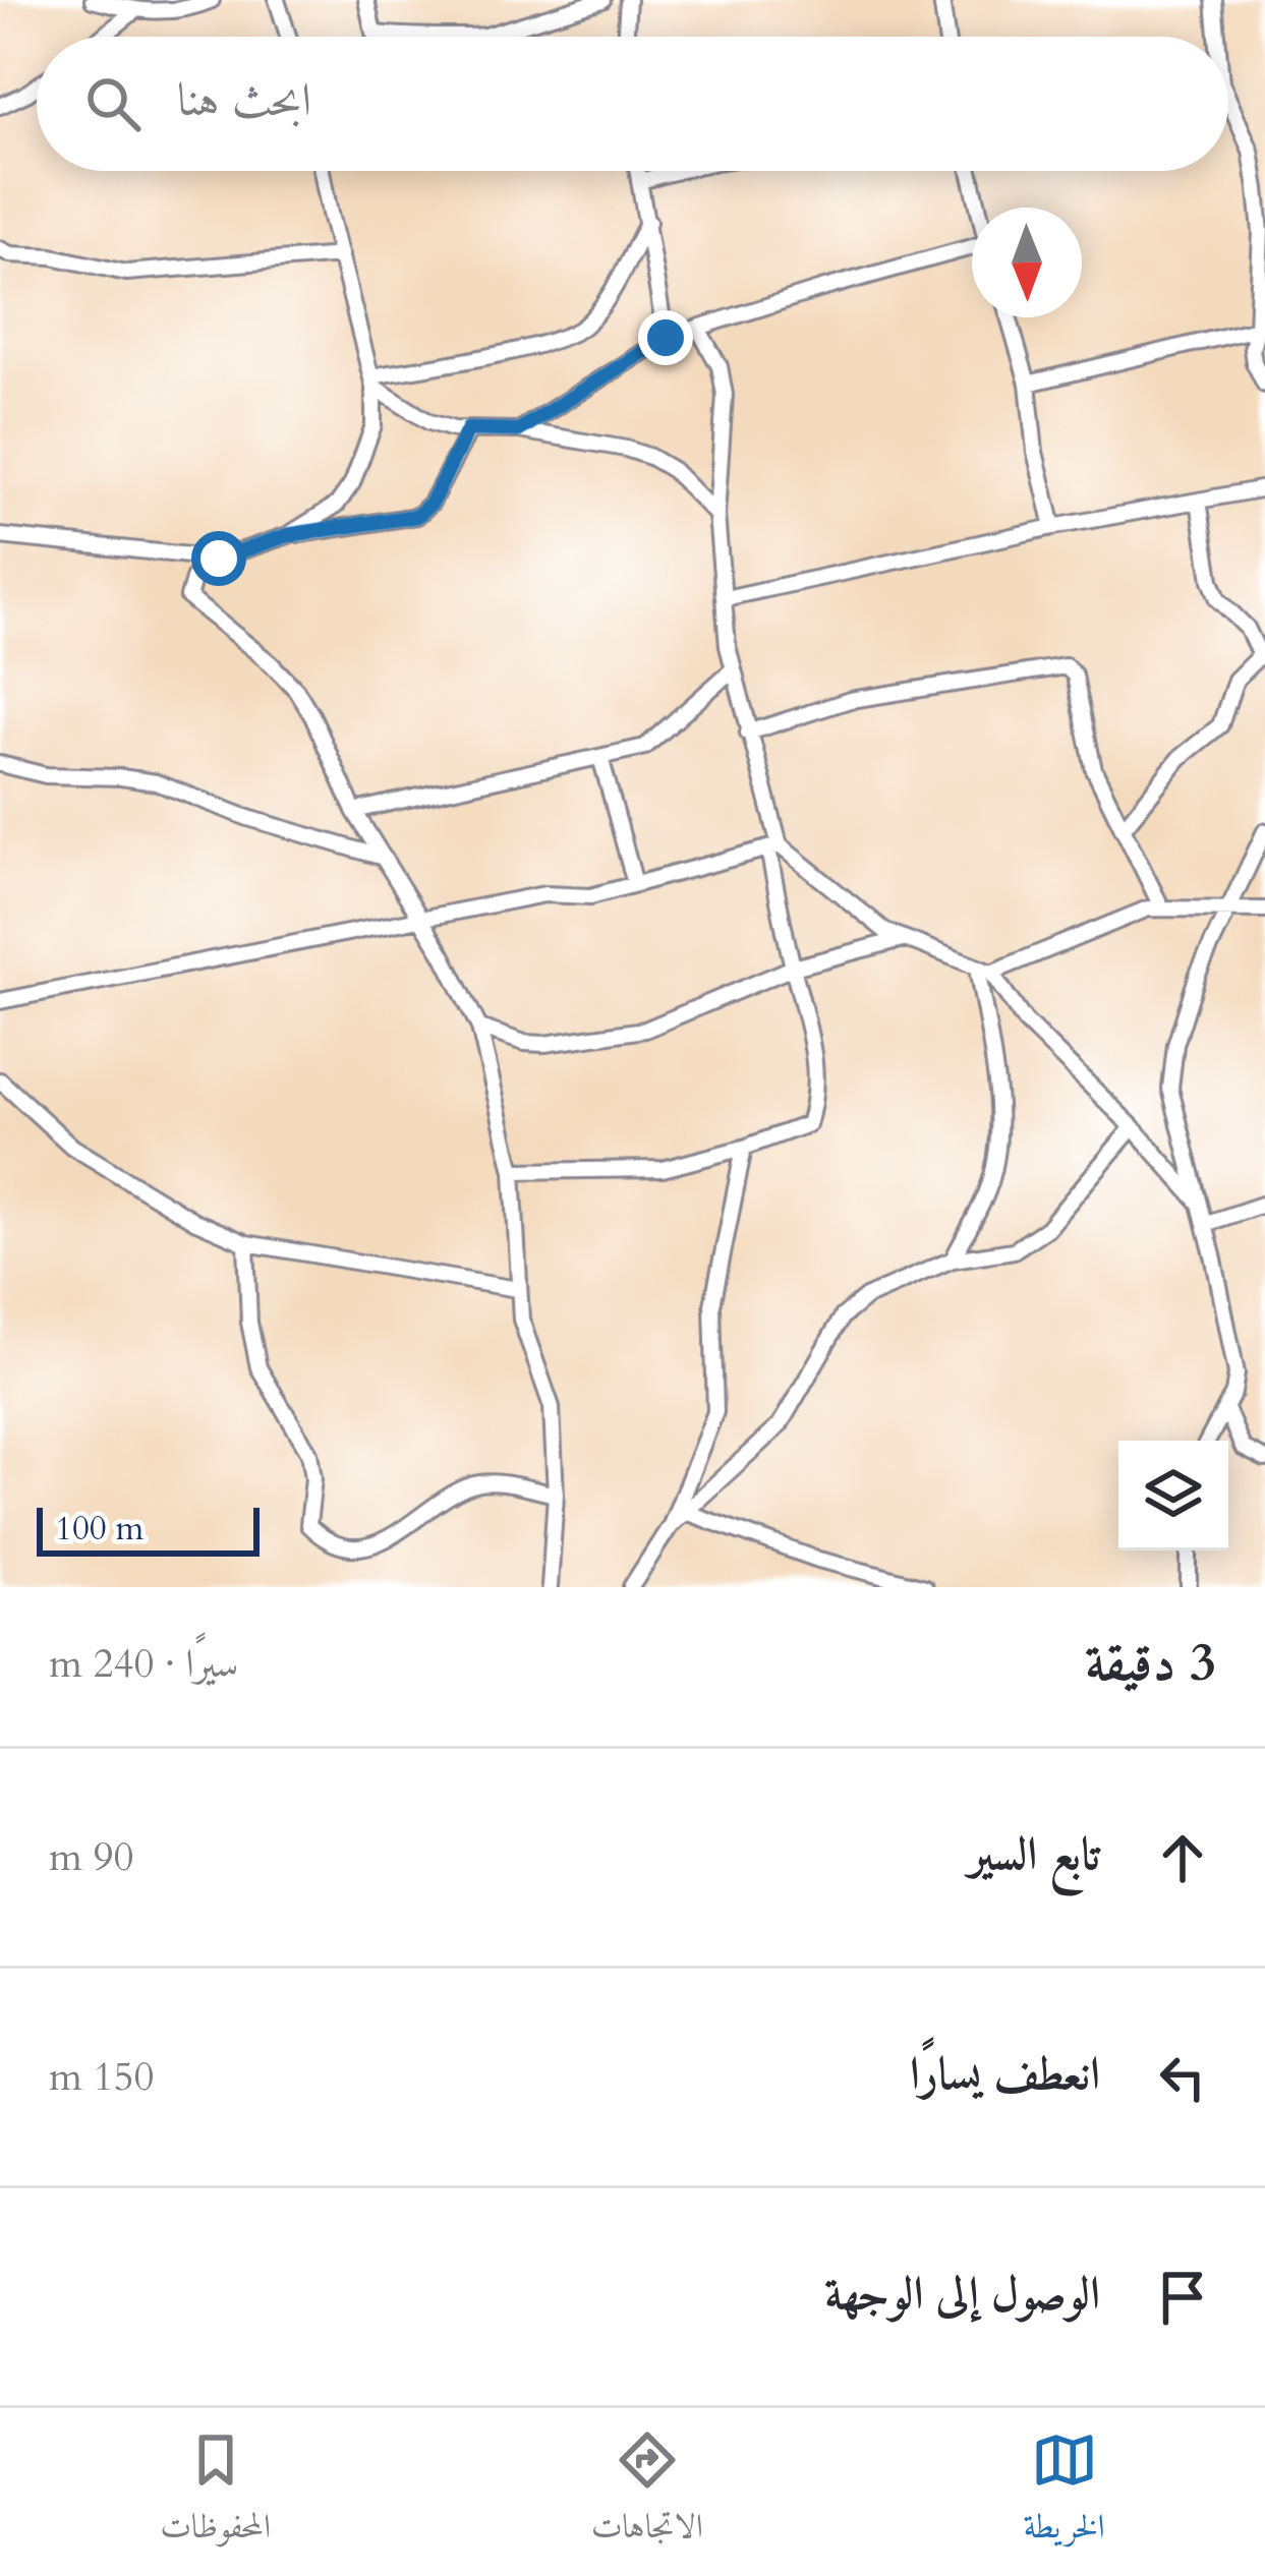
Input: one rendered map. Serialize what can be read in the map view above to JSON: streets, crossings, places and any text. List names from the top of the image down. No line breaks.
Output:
{"scale_bar":"100 m","north":"bottom","page":{"search":"ابحث هنا","scale":"100 m","heading":["3 دقيقة","سيرًا · 240 m"],"list":[["تابع السير","90 m"],["انعطف يسارًا","150 m"],"الوصول إلى الوجهة"],"nav":["الخريطة","الاتجاهات","المحفوظات"]}}
